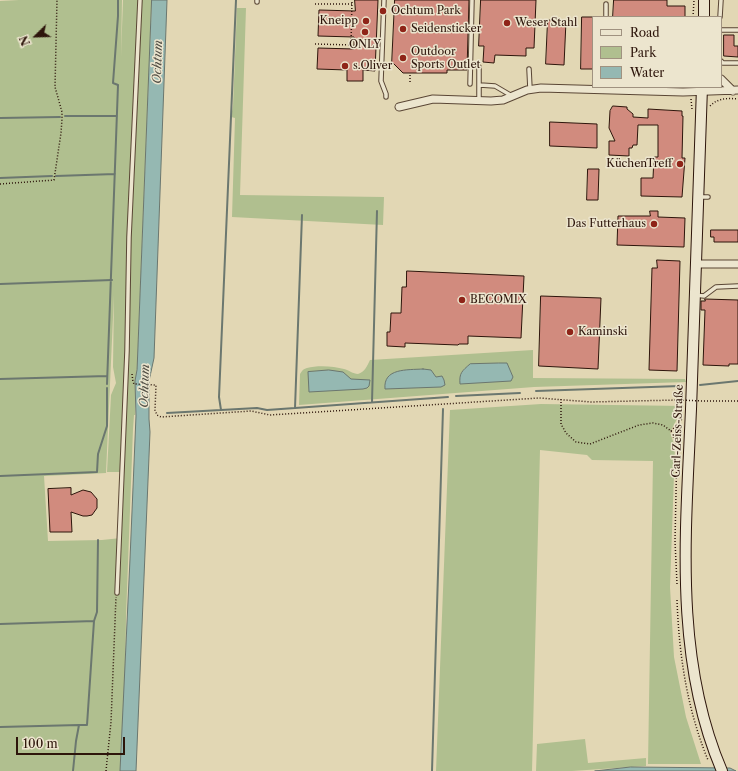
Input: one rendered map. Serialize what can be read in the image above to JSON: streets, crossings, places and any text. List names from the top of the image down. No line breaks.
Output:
{"streets":{"main road":["Carl-Zeiss-Straße"]},"water":["Ochtum"],"places":["Ochtum Park","Kneipp","Weser Stahl","Seidensticker","ONLY","Outdoor Sports Outlet","s.Oliver","KüchenTreff","Das Futterhaus","BECOMIX","Kaminski"],"legend":["Road","Park","Water"],"scale_bar":"100 m","north":"bottom left"}
